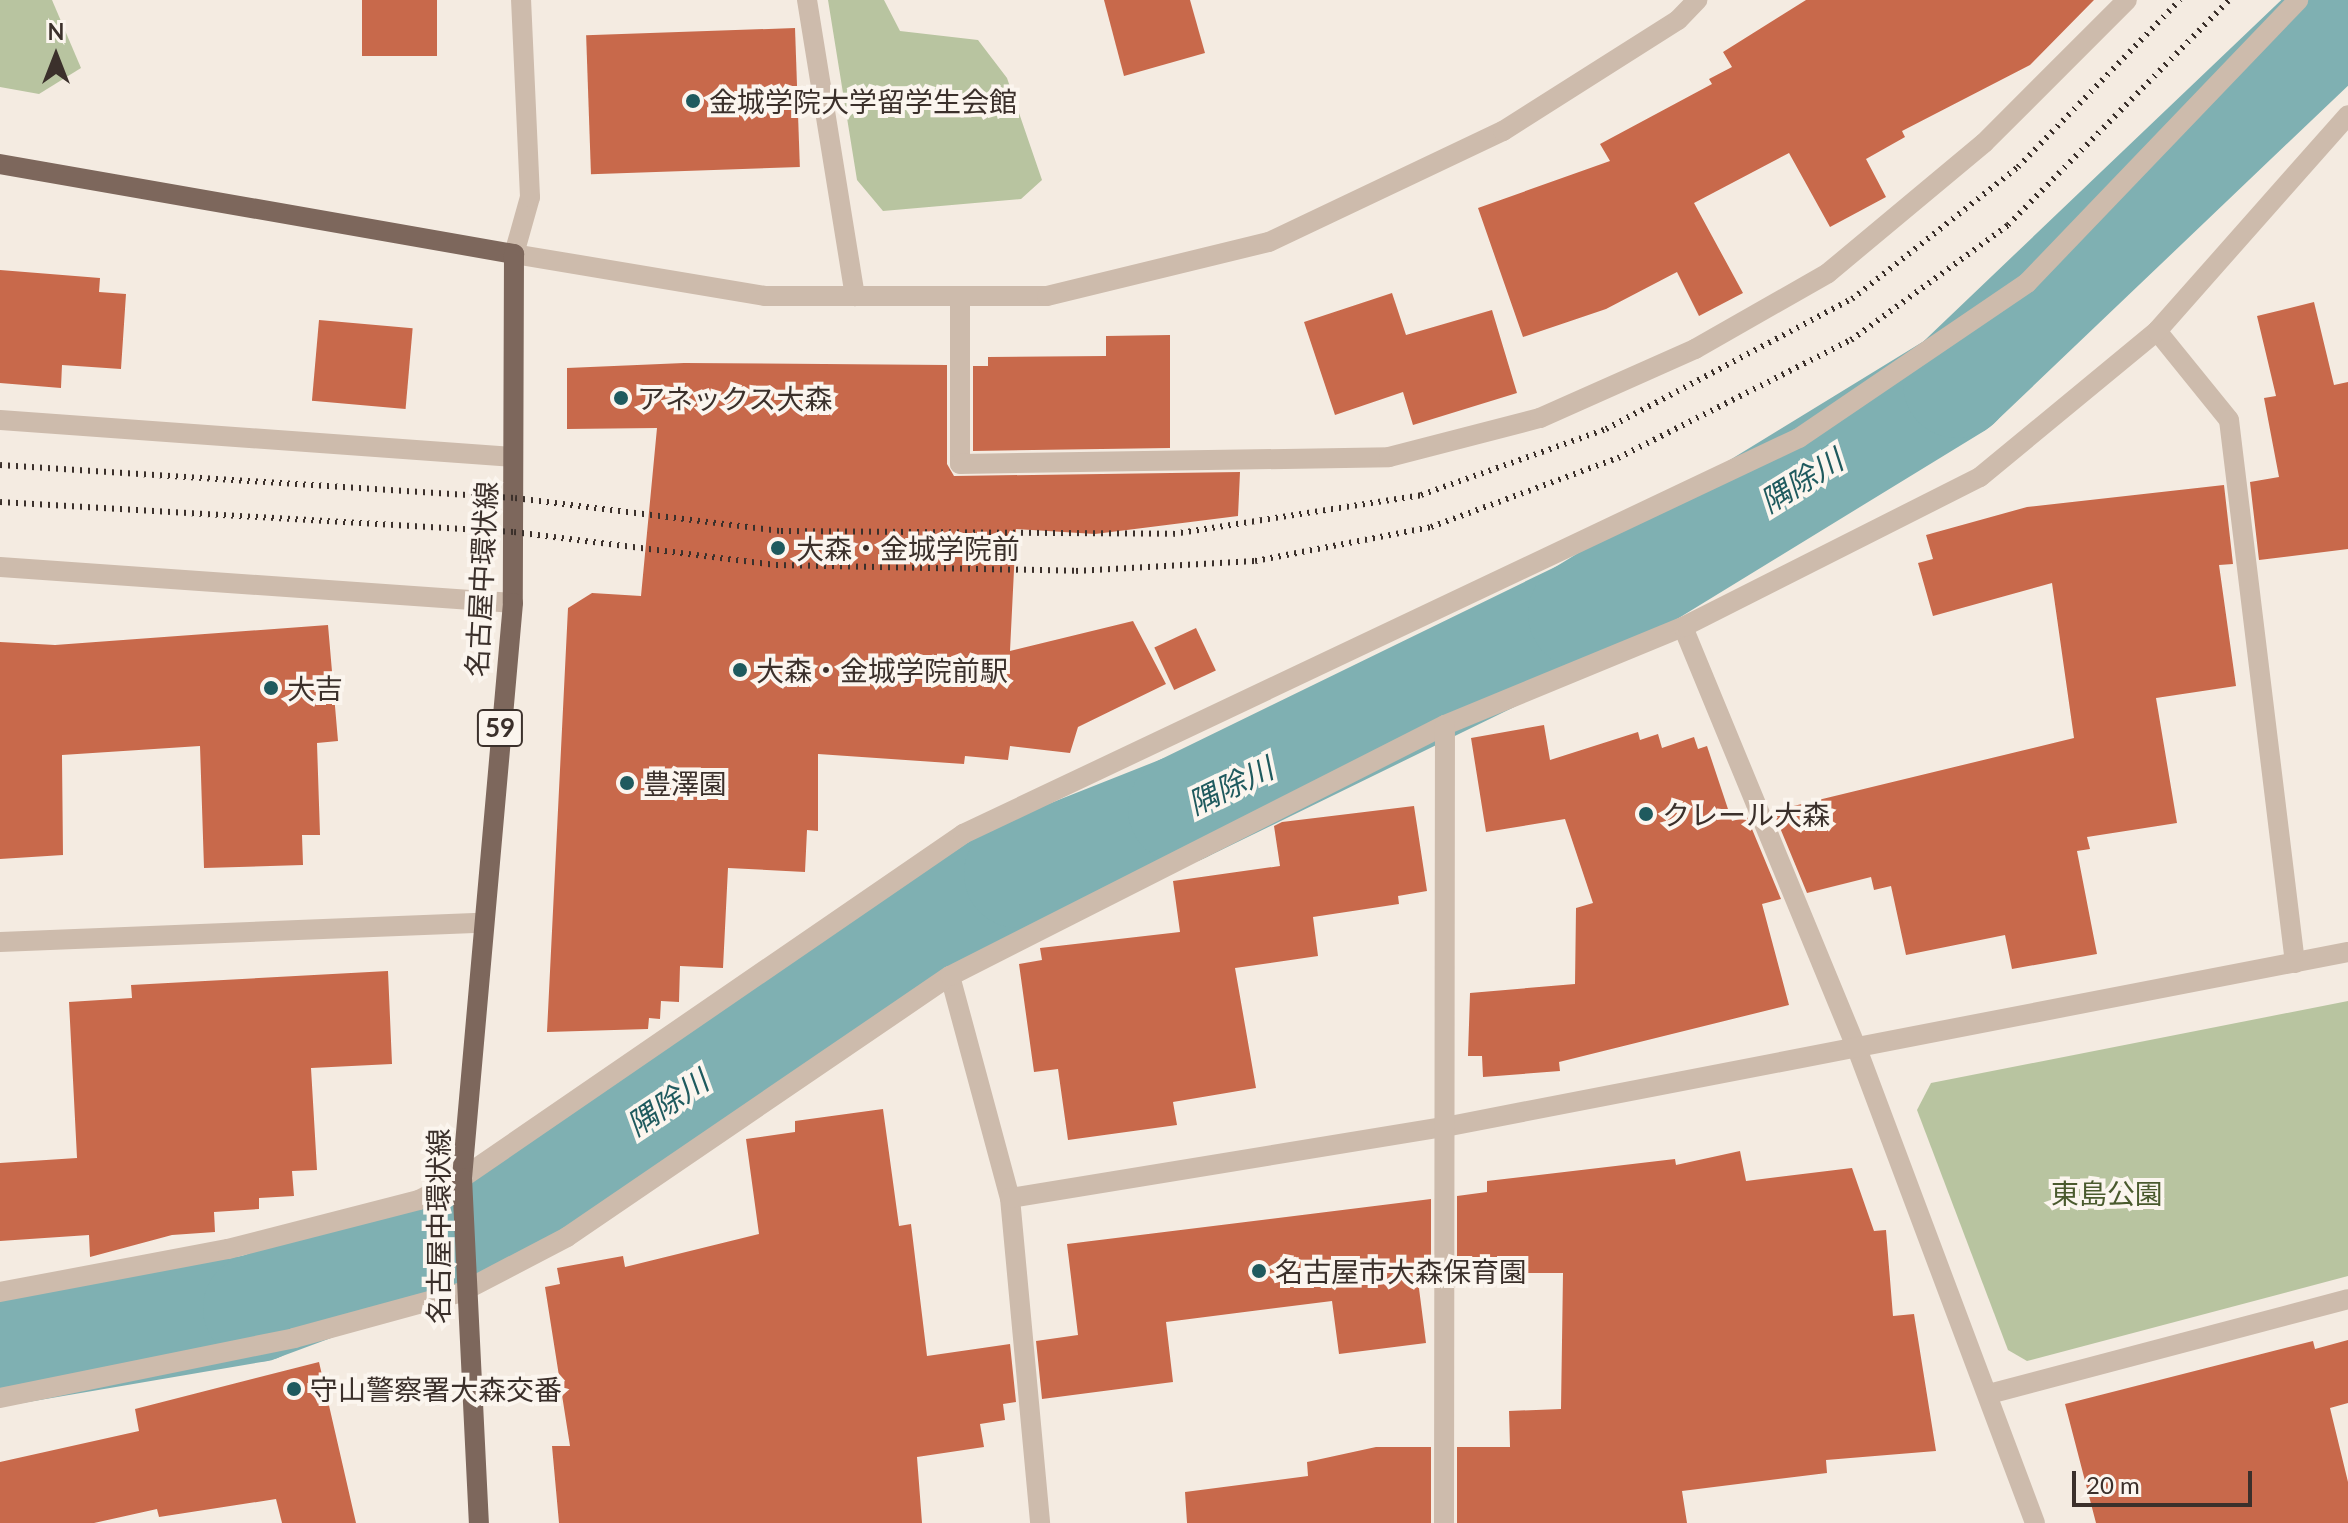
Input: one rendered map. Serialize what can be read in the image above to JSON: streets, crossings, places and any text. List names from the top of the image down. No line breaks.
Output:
{"streets":{"main road":["名古屋中環状線","59"]},"water":["隅除川"],"parks":["東島公園"],"places":["金城学院大学留学生会館","アネックス大森","大森・金城学院前","大森・金城学院前駅","大吉","豊澤園","クレール大森","名古屋市大森保育園","守山警察署大森交番"],"scale_bar":"20 m","north":"top"}
